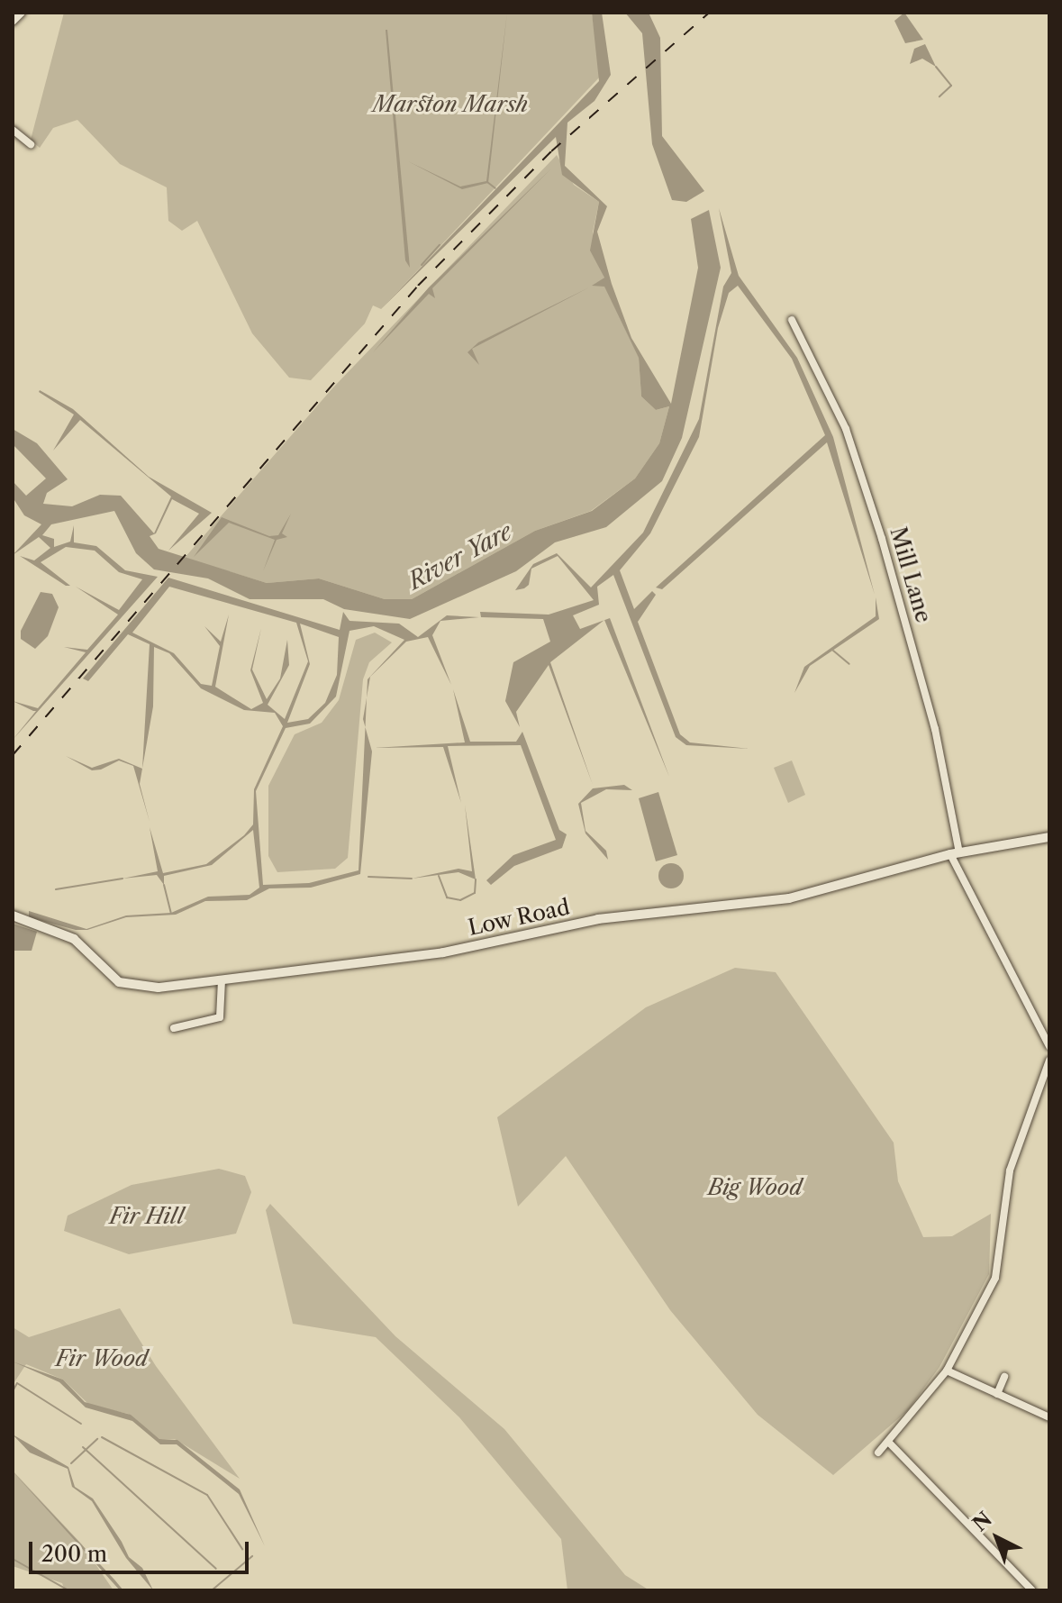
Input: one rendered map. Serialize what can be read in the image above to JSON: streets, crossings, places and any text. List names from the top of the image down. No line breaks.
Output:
{"streets":{"street":["Mill Lane","Low Road"]},"crossings":[["Mill Lane","Low Road"]],"water":["River Yare"],"parks":["Marston Marsh","Big Wood","Fir Hill","Fir Wood"],"scale_bar":"200 m","north":"top left"}
